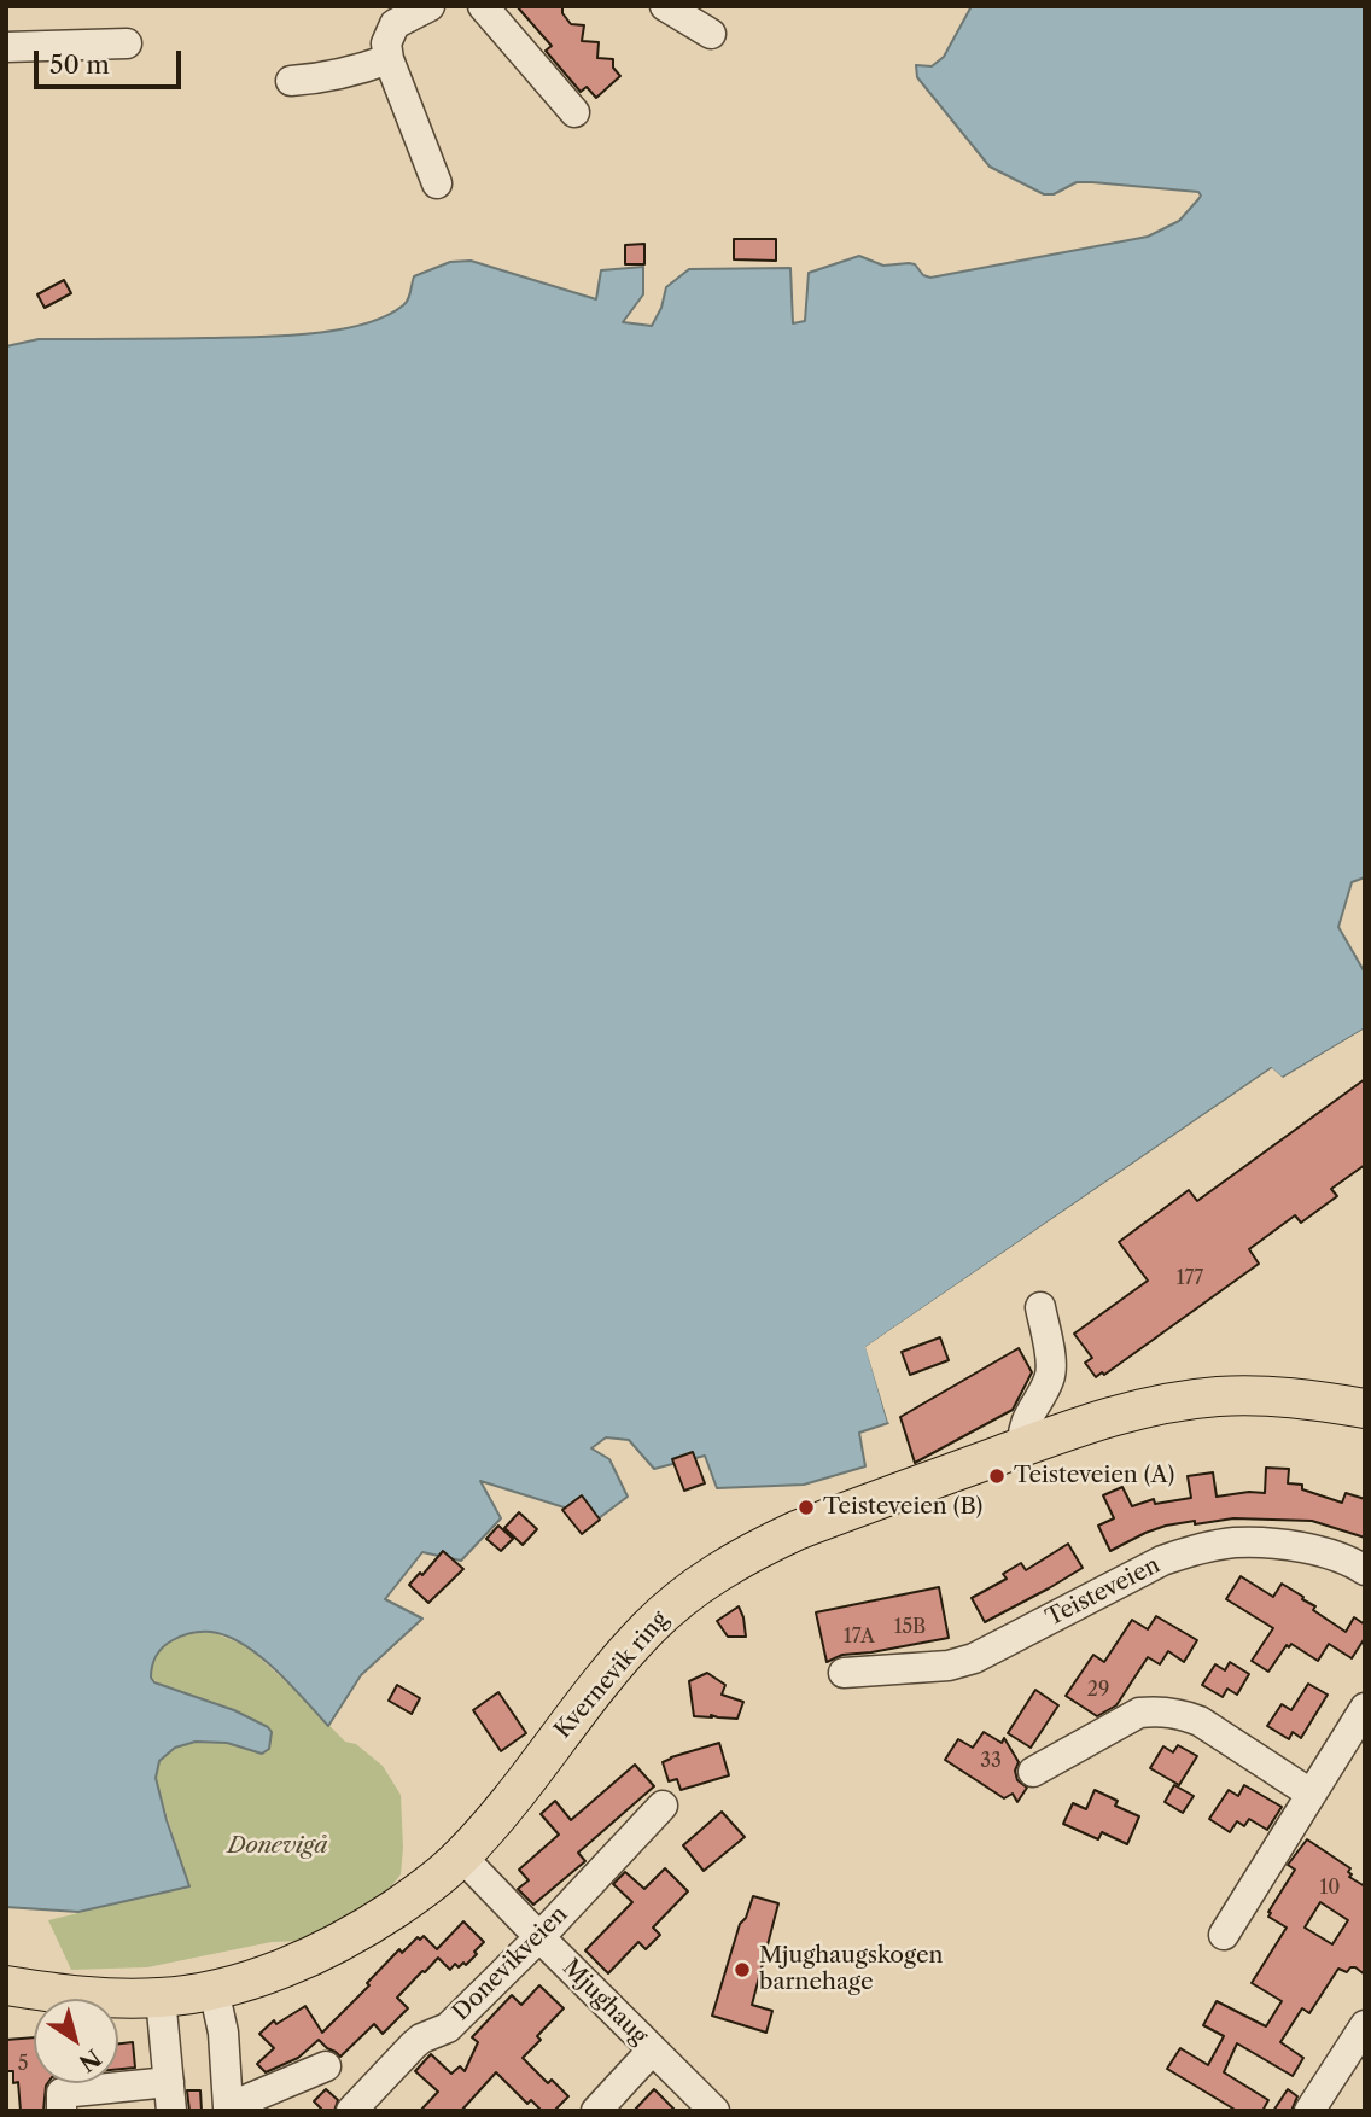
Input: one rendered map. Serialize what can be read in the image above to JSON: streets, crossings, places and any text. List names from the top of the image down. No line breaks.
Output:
{"streets":{"main road":["Kvernevik ring"],"street":["Teisteveien","Donevikveien","Mjughaug"]},"crossings":[["Kvernevik ring","Mjughaug"],["Donevikveien","Mjughaug"]],"parks":["Donevigå"],"places":["Teisteveien (A)","Teisteveien (B)","Mjughaugskogen barnehage"],"house_numbers":["177","15B","17A","29","33","10","5"],"scale_bar":"50 m","north":"bottom right"}
